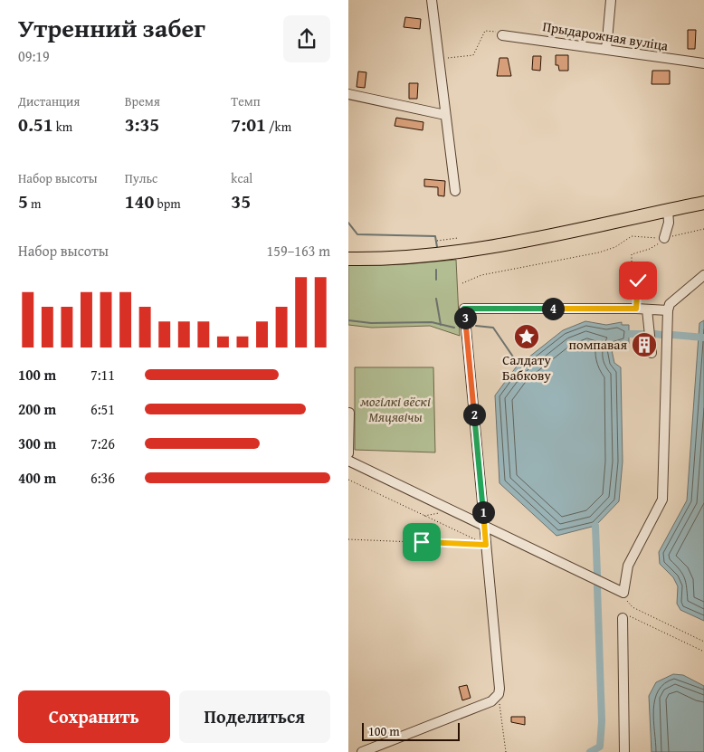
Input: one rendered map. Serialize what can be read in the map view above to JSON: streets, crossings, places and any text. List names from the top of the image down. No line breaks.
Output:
{"streets":{"street":["Прыдарожная вуліца"]},"parks":["могілкі вёскі Мяцявічы"],"places":{"place":["Салдату Бабкову"],"building":["помпавая"]},"scale_bar":"100 m","page":{"heading":["Утренний забег","09:19"],"stats":[["Дистанция","0.51 km"],["Время","3:35"],["Темп","7:01 /km"],["Набор высоты","5 m"],["Пульс","140 bpm"],["kcal","35"]],"chart":["Набор высоты","159–163 m"],"pins":["4","3","2","1"],"list":[{"name":"100 m","note":"7:11"},{"name":"200 m","note":"6:51"},{"name":"300 m","note":"7:26"},{"name":"400 m","note":"6:36"}],"buttons":["Сохранить","Поделиться"],"scale":"100 m"}}
